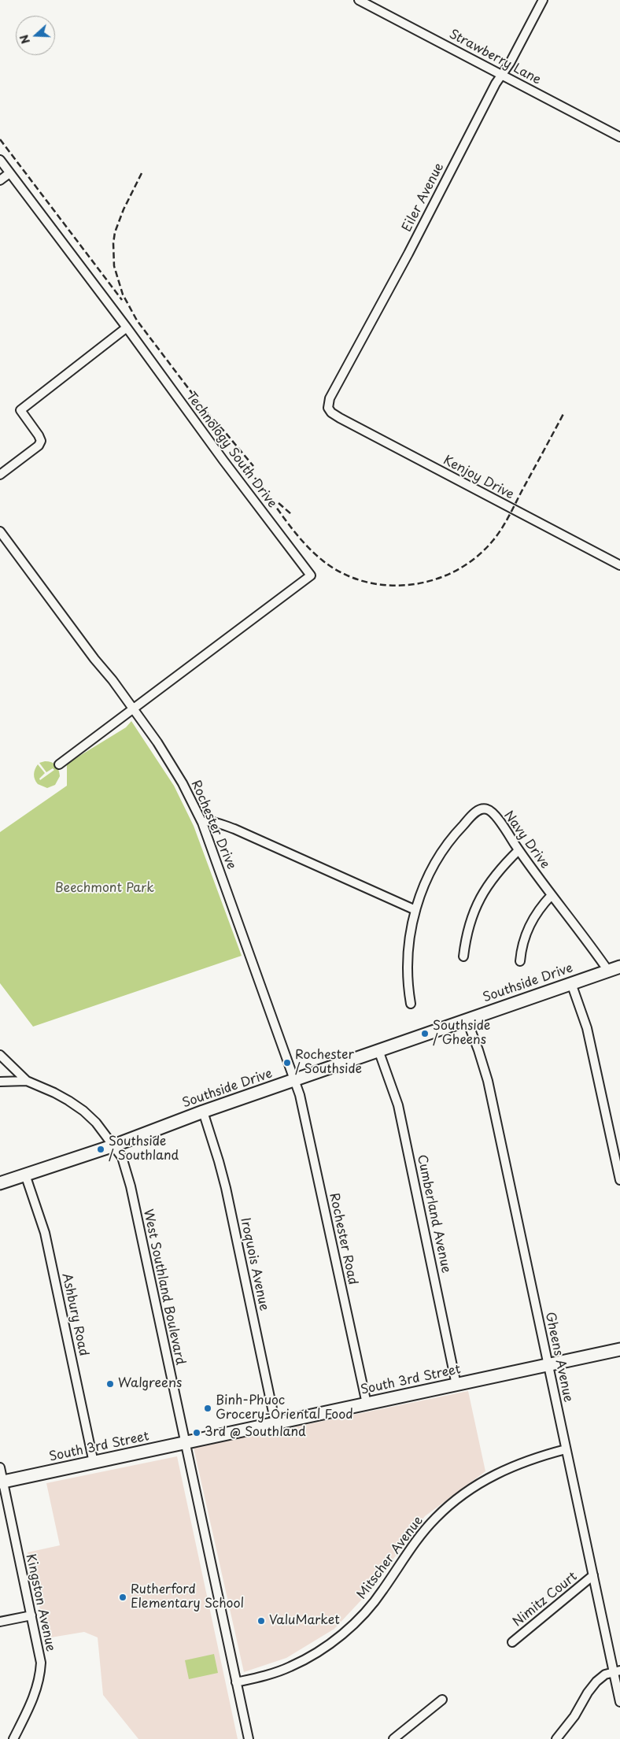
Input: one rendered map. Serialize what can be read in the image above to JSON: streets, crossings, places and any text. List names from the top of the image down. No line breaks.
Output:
{"streets":{"main road":["Southside Drive","South 3rd Street"],"street":["Strawberry Lane","Eiler Avenue","Technology South Drive","Kenjoy Drive","Rochester Drive","Navy Drive","Cumberland Avenue","Rochester Road","Iroquois Avenue","West Southland Boulevard","Ashbury Road","Gheens Avenue","Mitscher Avenue","Nimitz Court","Kingston Avenue"]},"crossings":[["Strawberry Lane","Eiler Avenue"],["Eiler Avenue","Kenjoy Drive"],["Technology South Drive","Rochester Drive"],["Rochester Drive","Southside Drive"],["Rochester Drive","Rochester Road"],["Navy Drive","Southside Drive"],["Southside Drive","Cumberland Avenue"],["Southside Drive","Rochester Road"],["Southside Drive","Iroquois Avenue"],["Southside Drive","West Southland Boulevard"],["Southside Drive","Ashbury Road"],["Southside Drive","Gheens Avenue"],["Cumberland Avenue","South 3rd Street"],["Rochester Road","South 3rd Street"],["Iroquois Avenue","South 3rd Street"],["West Southland Boulevard","South 3rd Street"],["West Southland Boulevard","Mitscher Avenue"],["Ashbury Road","South 3rd Street"],["Gheens Avenue","South 3rd Street"],["Gheens Avenue","Mitscher Avenue"],["Gheens Avenue","Nimitz Court"],["South 3rd Street","Kingston Avenue"]],"parks":["Beechmont Park"],"places":["Southside / Gheens","Rochester / Southside","Southside / Southland","Walgreens","Binh-Phuoc Grocery-Oriental Food","3rd @ Southland","Rutherford Elementary School","ValuMarket"],"north":"left"}
